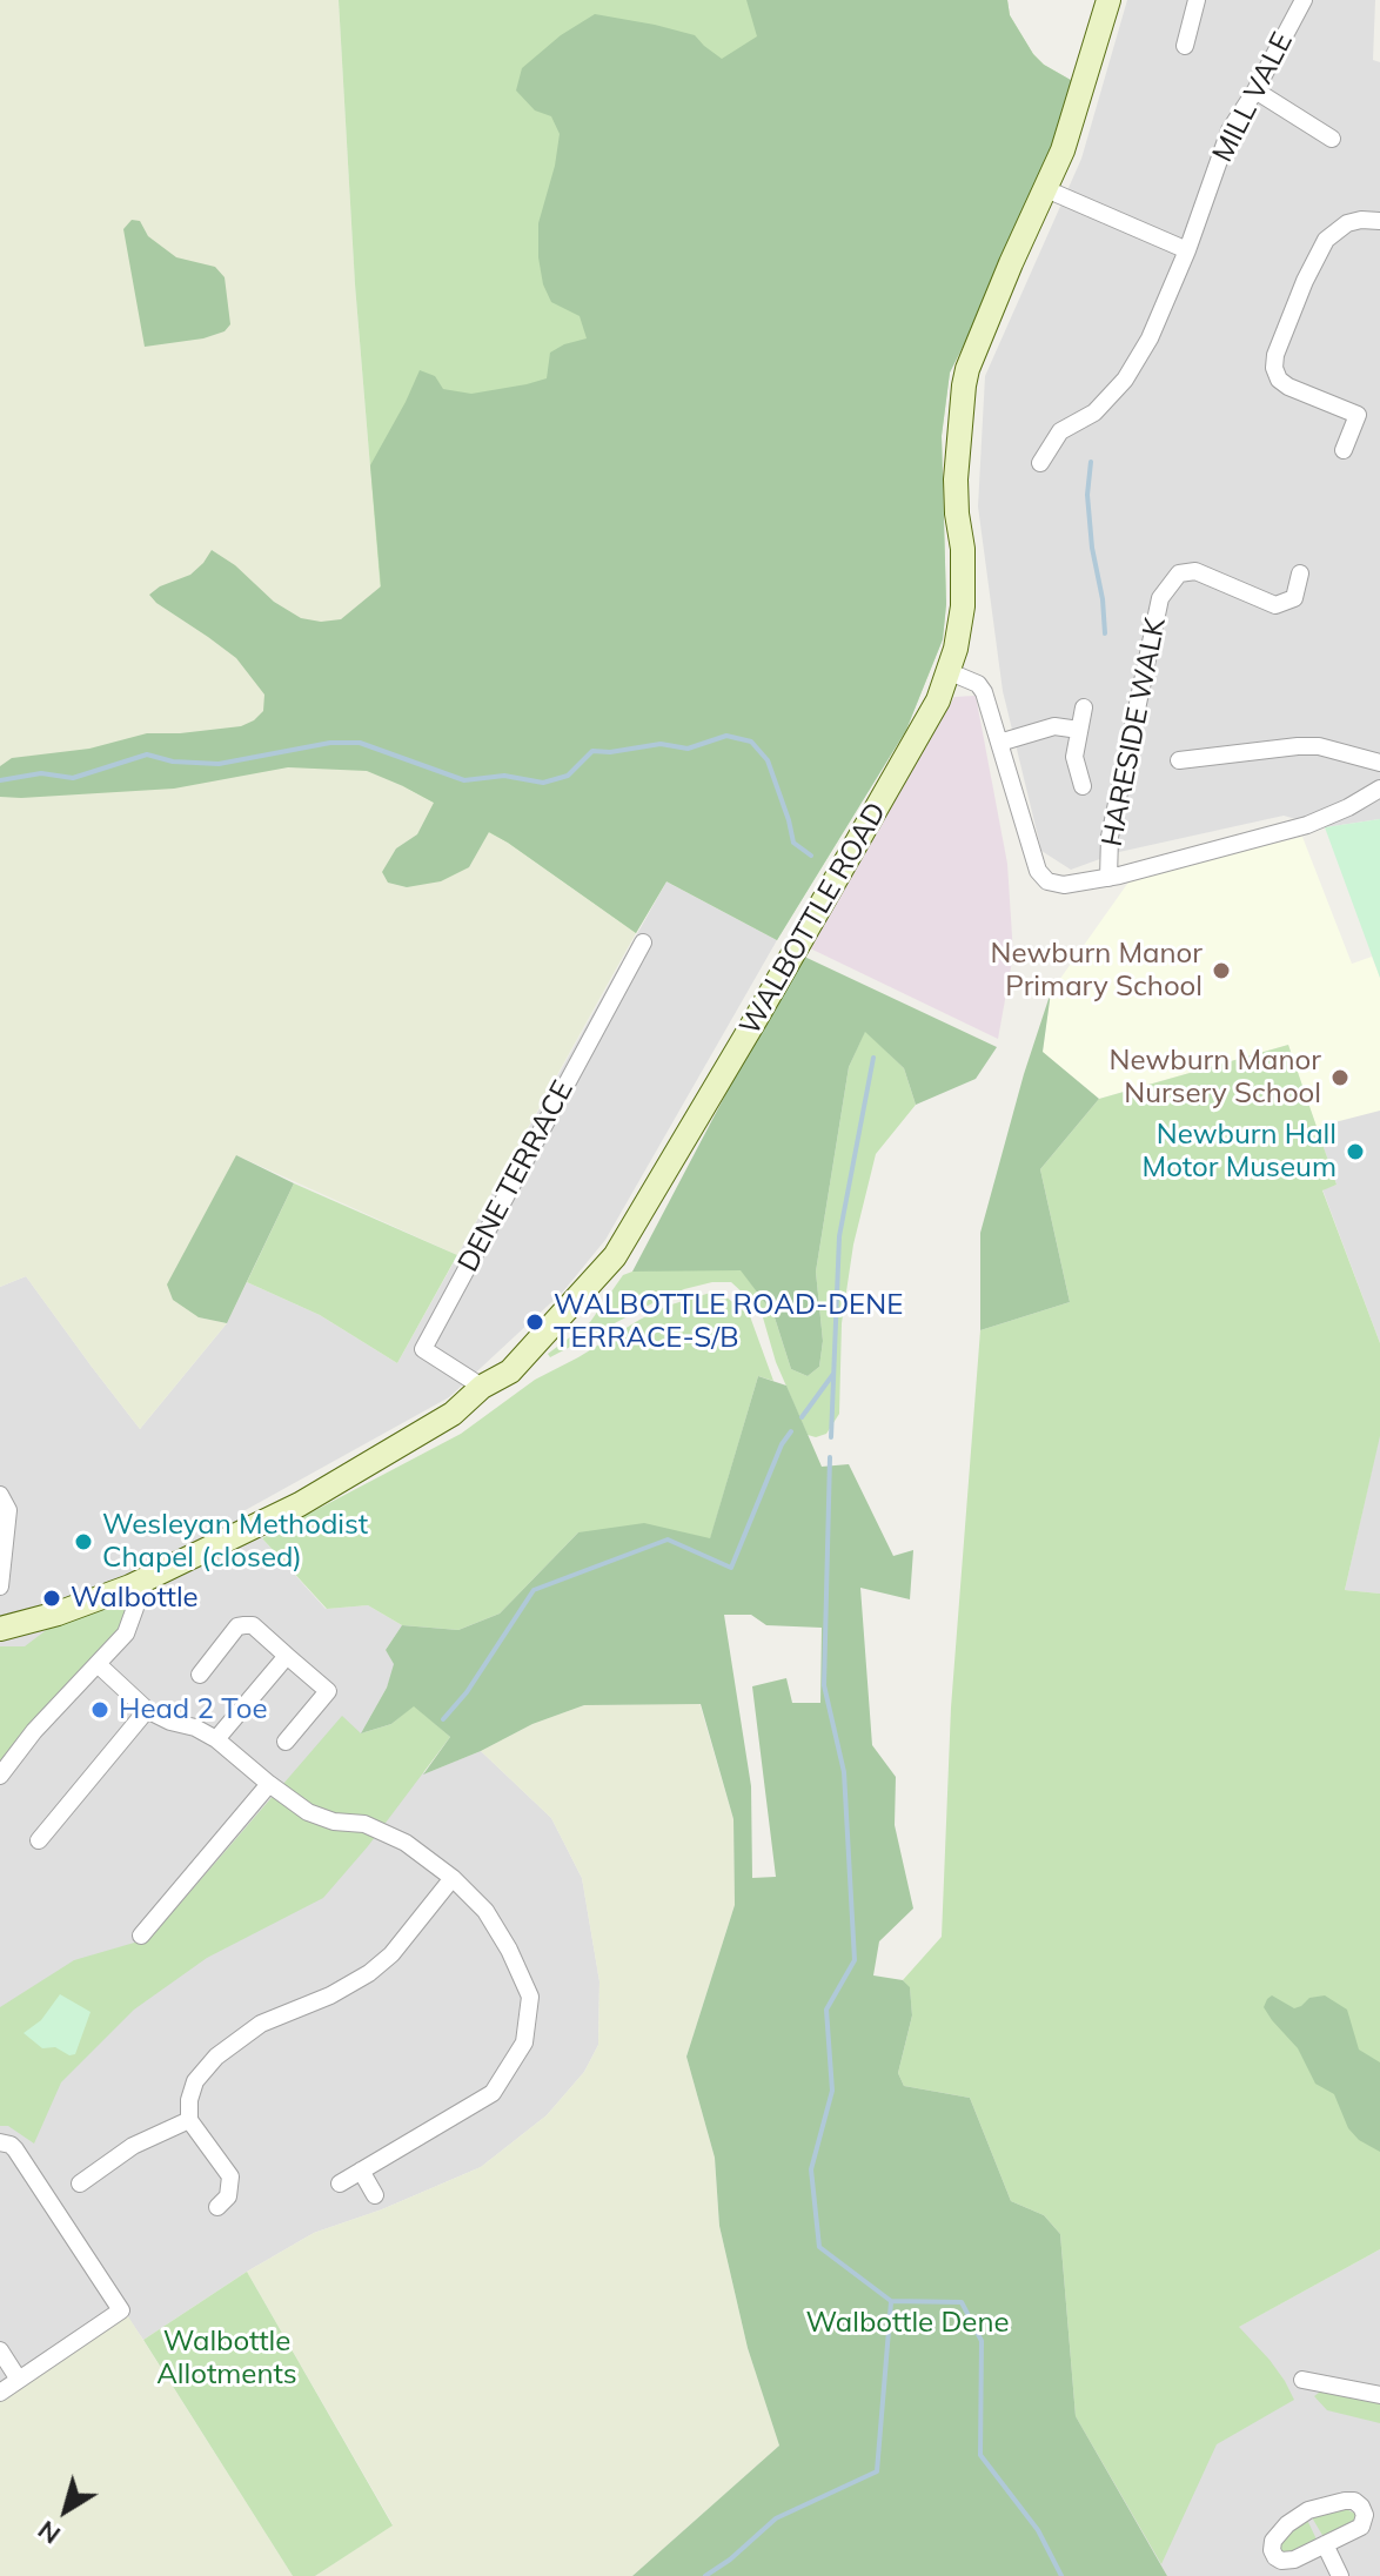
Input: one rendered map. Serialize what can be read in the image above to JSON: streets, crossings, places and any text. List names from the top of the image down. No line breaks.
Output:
{"streets":{"street":["MILL VALE","HARESIDE WALK","WALBOTTLE ROAD","DENE TERRACE"]},"crossings":[["WALBOTTLE ROAD","DENE TERRACE"]],"parks":["Walbottle Dene","Walbottle Allotments"],"places":["Newburn Manor Primary School","Newburn Manor Nursery School","Newburn Hall Motor Museum","WALBOTTLE ROAD-DENE TERRACE-S/B","Wesleyan Methodist Chapel (closed)","Walbottle","Head 2 Toe"],"north":"bottom left"}
